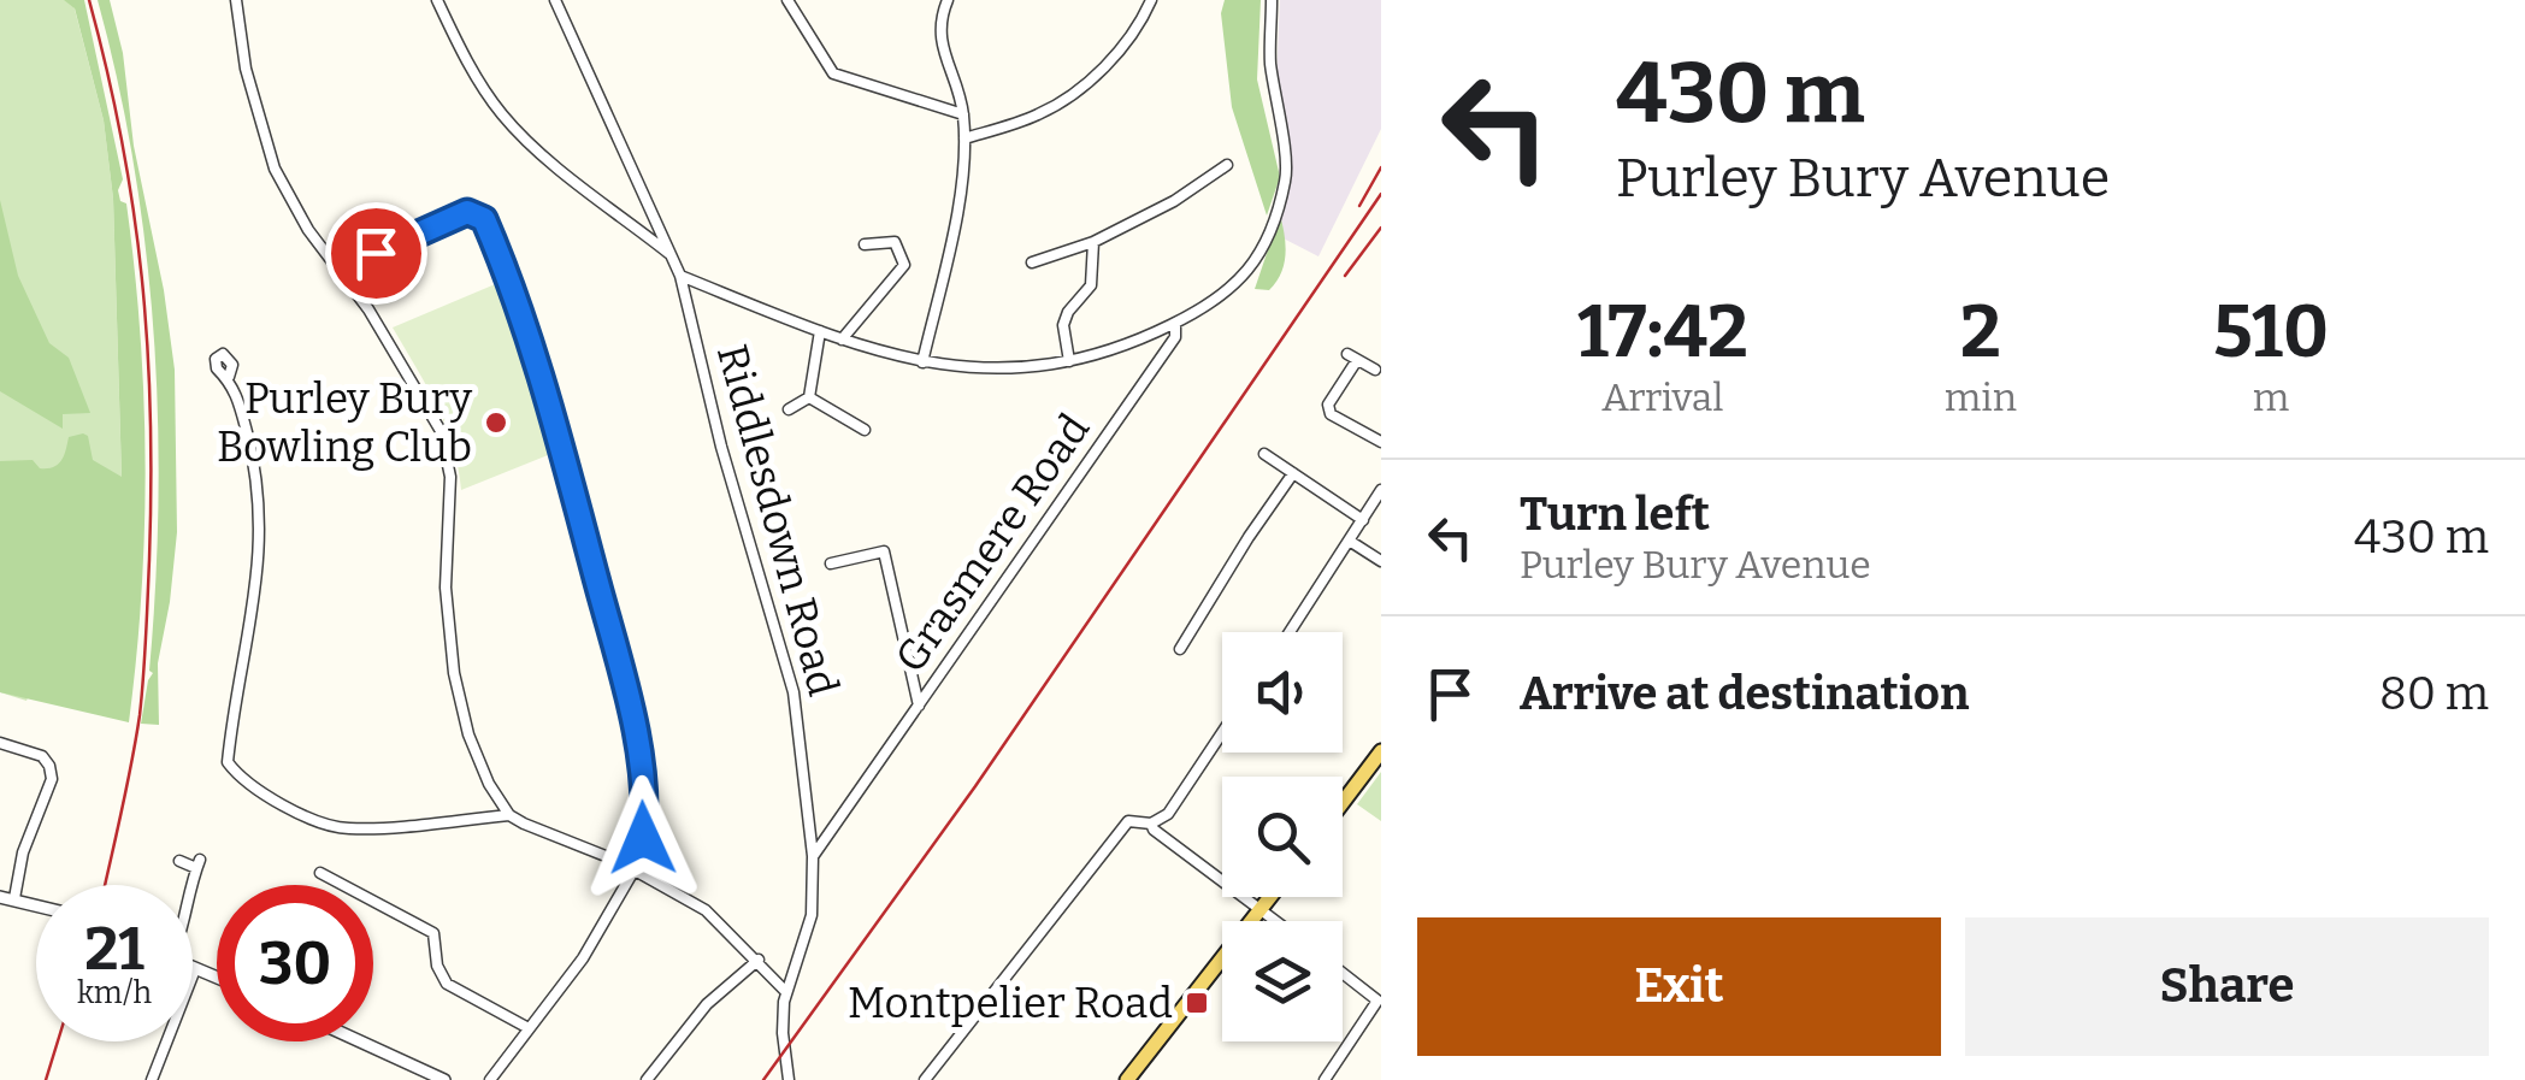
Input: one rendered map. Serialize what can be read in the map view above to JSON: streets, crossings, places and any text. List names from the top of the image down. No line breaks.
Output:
{"streets":{"street":["Riddlesdown Road","Grasmere Road"]},"crossings":[["Riddlesdown Road","Grasmere Road"]],"places":{"other":["Purley Bury Bowling Club"],"transit":["Montpelier Road"]},"page":{"turn":["430 m","Purley Bury Avenue"],"eta":["17:42","Arrival","2","min","510","m"],"list":[{"name":"Turn left","note":"Purley Bury Avenue","value":"430 m"},{"name":"Arrive at destination","value":"80 m"}],"speed":"21 km/h","limit":"30","buttons":["Exit","Share"]}}
